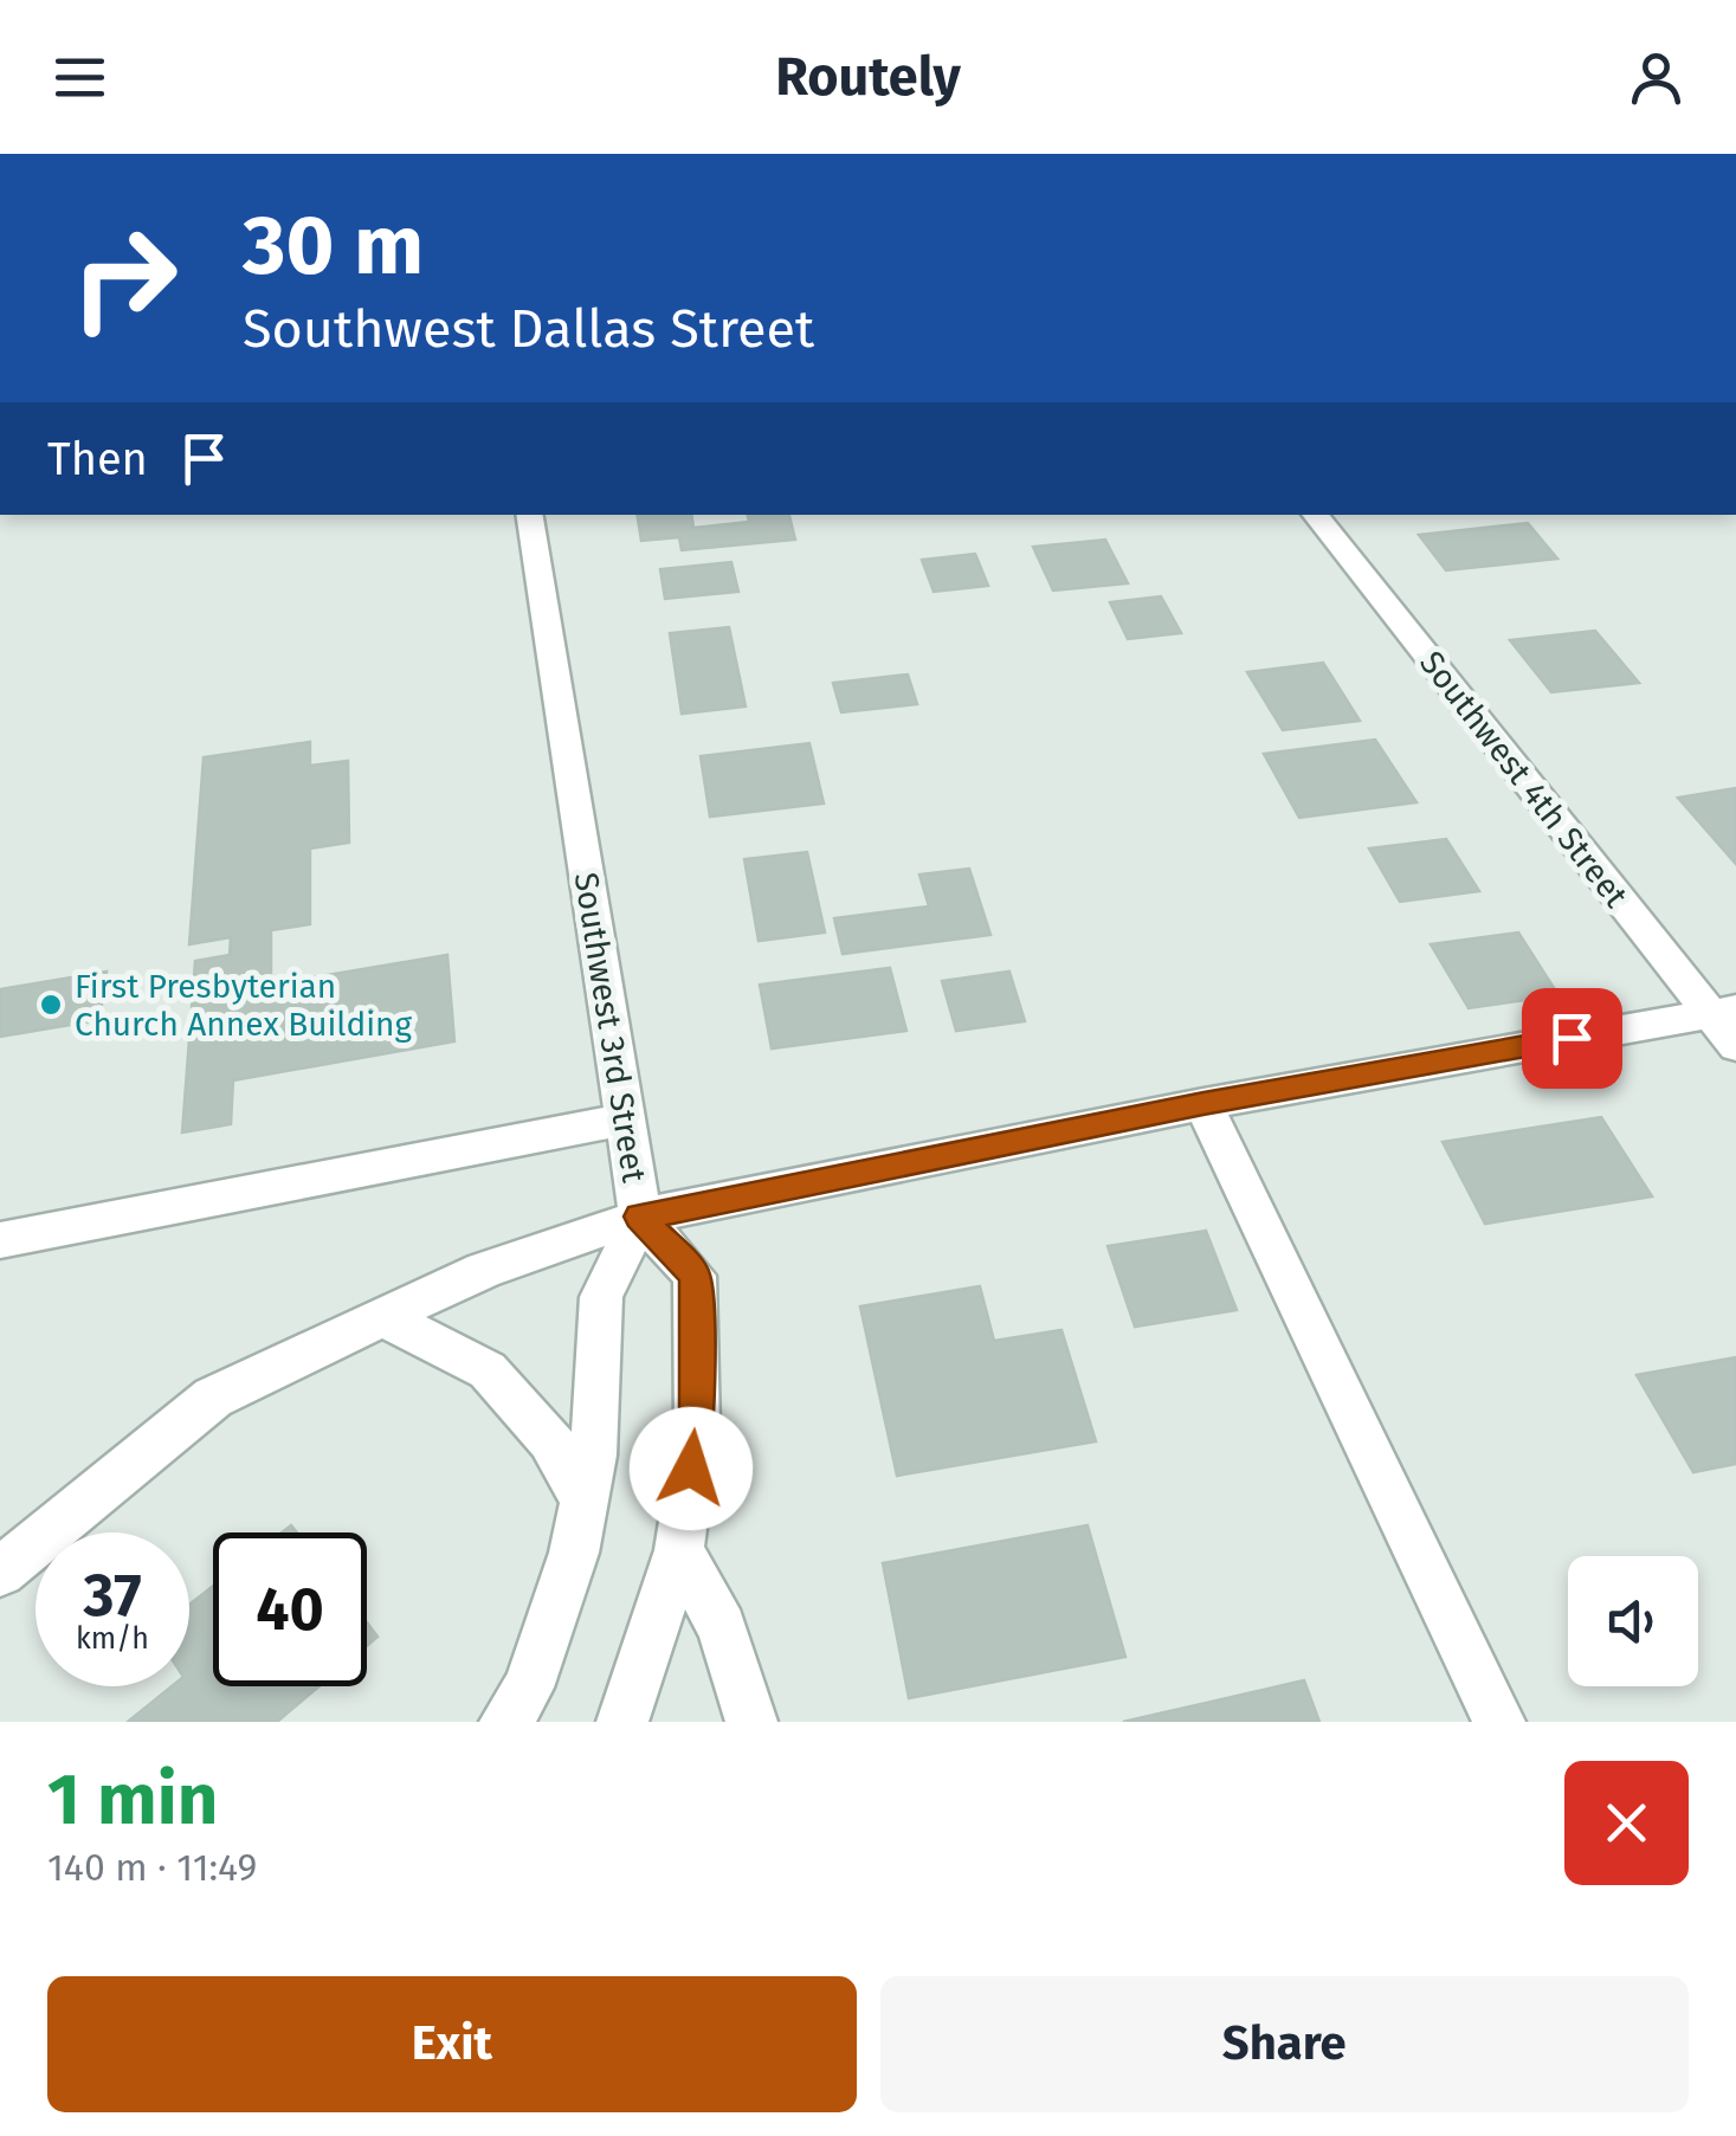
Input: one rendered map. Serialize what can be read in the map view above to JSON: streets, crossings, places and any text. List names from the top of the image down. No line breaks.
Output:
{"streets":{"street":["Southwest 4th Street","Southwest 3rd Street"]},"places":["First Presbyterian Church Annex Building"],"page":{"header":"Routely","turn":["30 m","Southwest Dallas Street"],"then":"Then","speed":"37 km/h","limit":"40","heading":["1 min","140 m · 11:49"],"buttons":["Exit","Share"]}}
